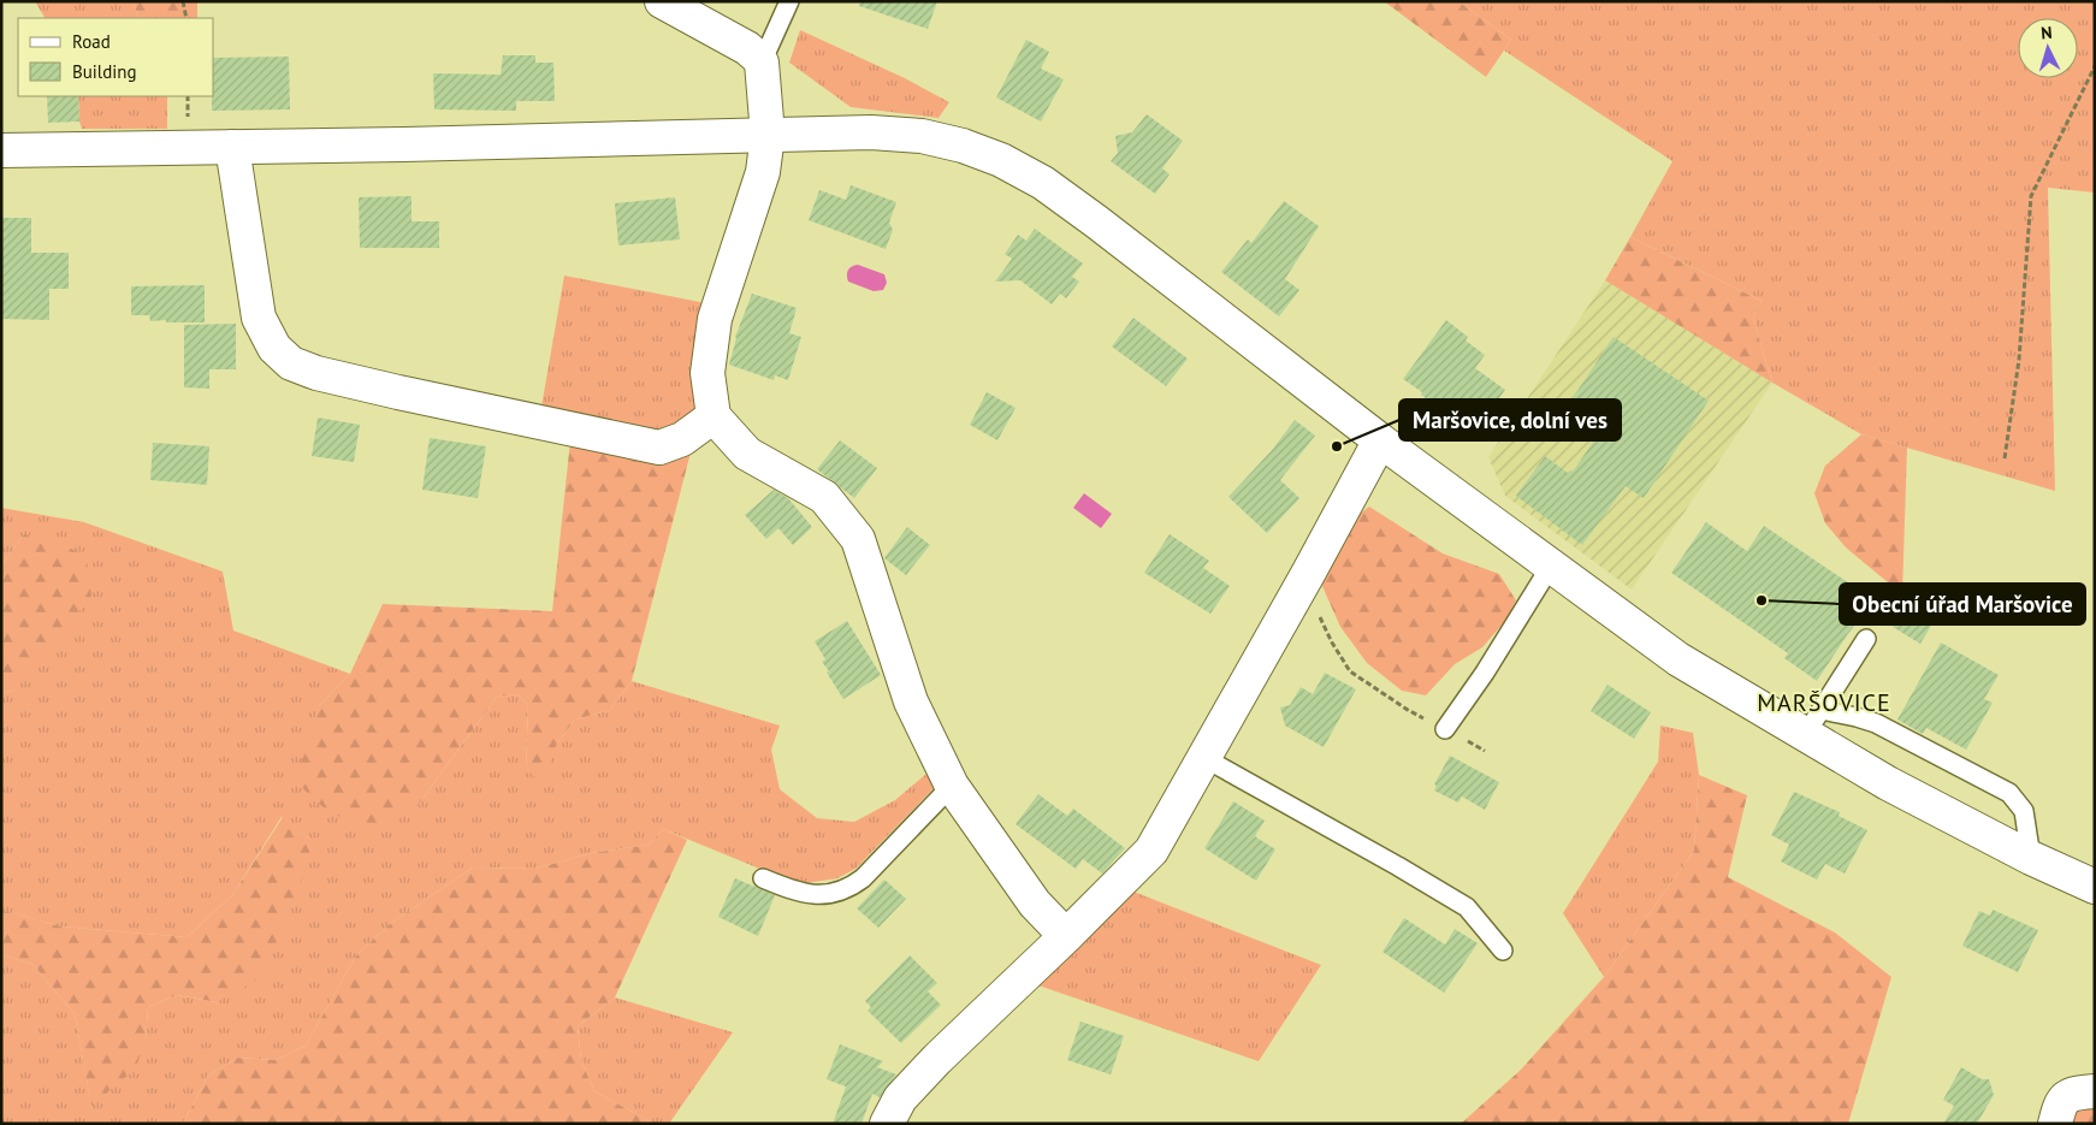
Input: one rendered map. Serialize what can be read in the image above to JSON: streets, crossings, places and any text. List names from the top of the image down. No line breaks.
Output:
{"districts":["MARŠOVICE"],"places":["Maršovice, dolní ves","Obecní úřad Maršovice"],"legend":["Road","Building"],"north":"top"}
